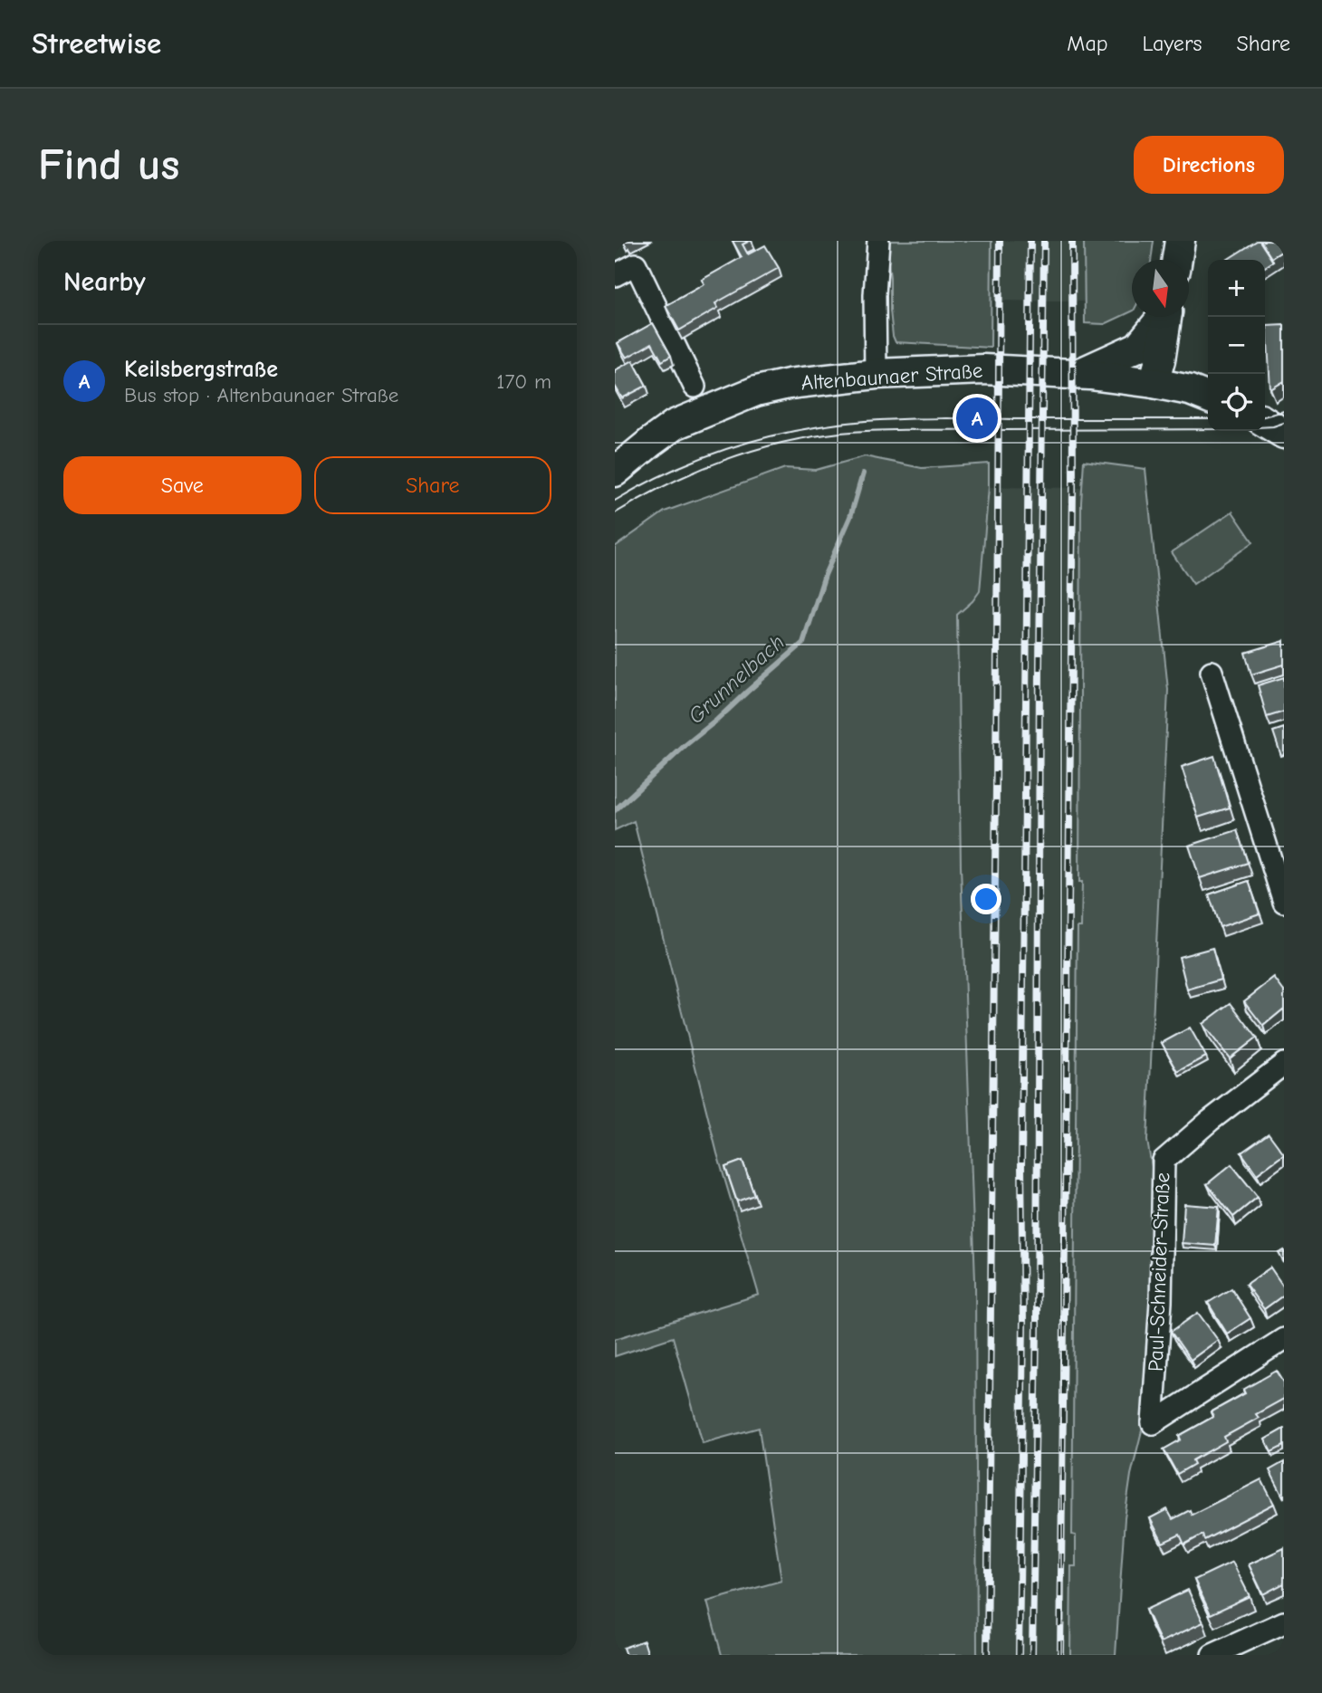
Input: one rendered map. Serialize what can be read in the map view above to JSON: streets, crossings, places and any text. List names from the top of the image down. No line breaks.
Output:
{"streets":{"main road":["Altenbaunaer Straße"],"street":["Paul-Schneider-Straße"]},"water":["Grunnelbach"],"north":"bottom","page":{"header":"Streetwise","nav":["Map","Layers","Share"],"buttons":["Directions",["Save","Share"]],"title":"Find us","heading":"Nearby","map_buttons":["+","−"],"list":[{"mark":"A","name":"Keilsbergstraße","note":"Bus stop · Altenbaunaer Straße","value":"170 m"}],"pins":"A"}}
